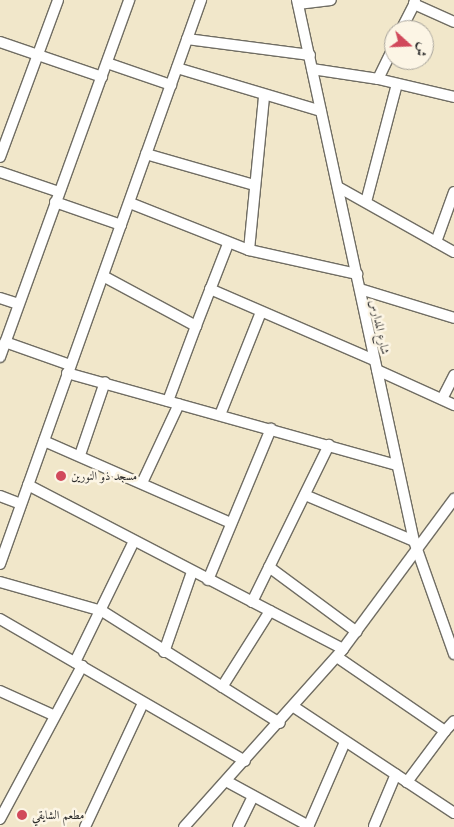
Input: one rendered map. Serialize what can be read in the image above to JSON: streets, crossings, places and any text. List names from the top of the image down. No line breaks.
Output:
{"streets":{"street":["شارع المدارس"]},"places":["مسجد ذو النورين","مطعم الشايقي"],"north":"right"}
